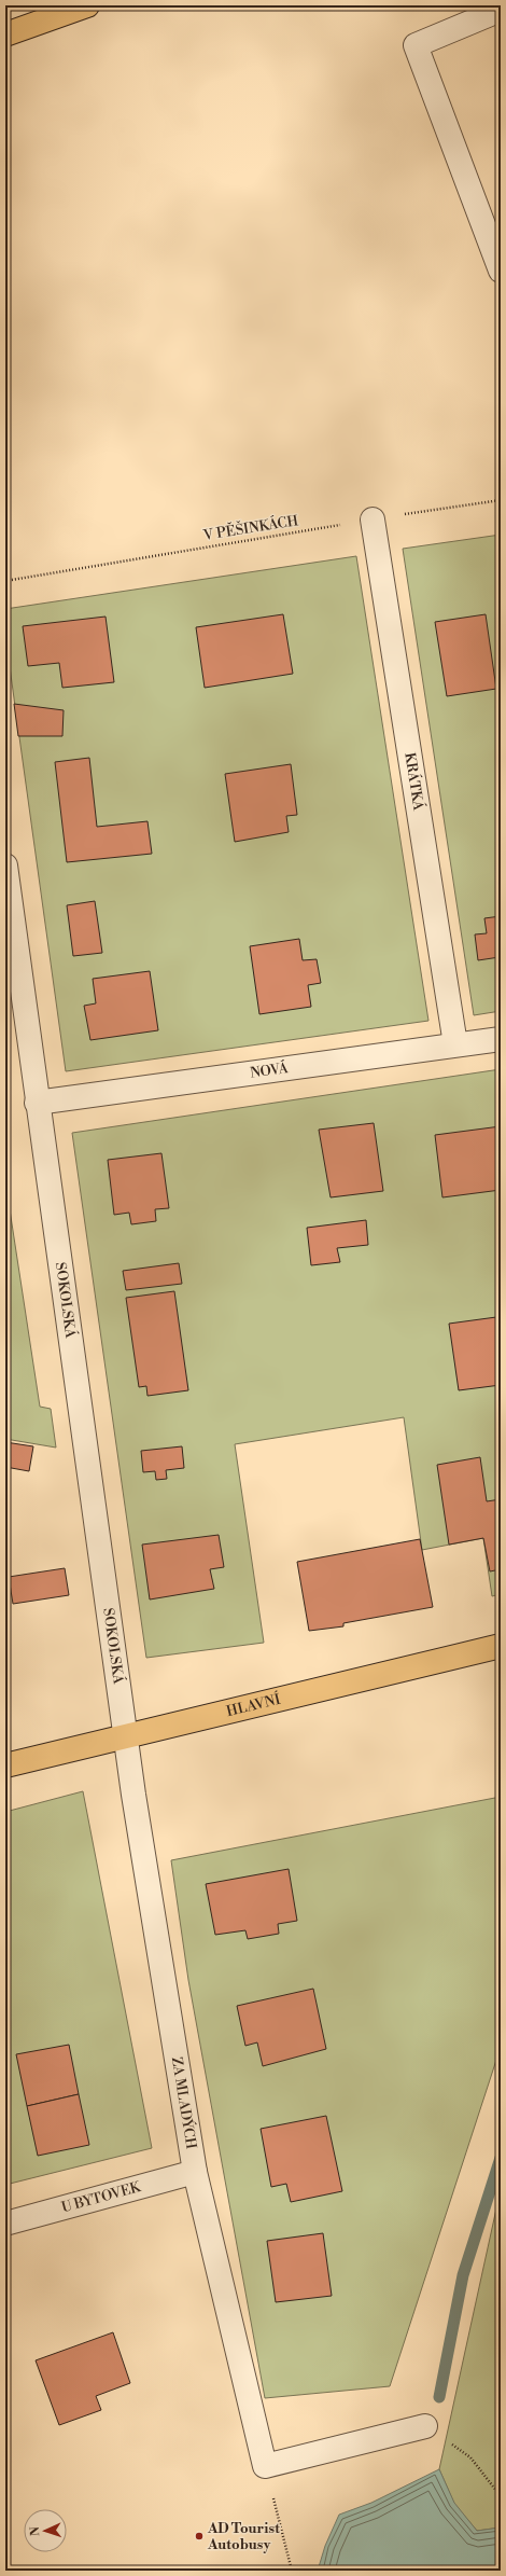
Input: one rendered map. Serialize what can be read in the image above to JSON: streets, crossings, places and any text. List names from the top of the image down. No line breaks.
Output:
{"streets":{"main road":["HLAVNÍ"],"street":["KRÁTKÁ","NOVÁ","SOKOLSKÁ","ZA MLADÝCH","U BYTOVEK"],"path":["V PĚŠINKÁCH"]},"crossings":[["V PĚŠINKÁCH","KRÁTKÁ"],["KRÁTKÁ","NOVÁ"],["NOVÁ","SOKOLSKÁ"],["SOKOLSKÁ","HLAVNÍ"],["SOKOLSKÁ","ZA MLADÝCH"],["HLAVNÍ","ZA MLADÝCH"],["ZA MLADÝCH","U BYTOVEK"]],"places":["AD Tourist Autobusy"],"north":"left"}
